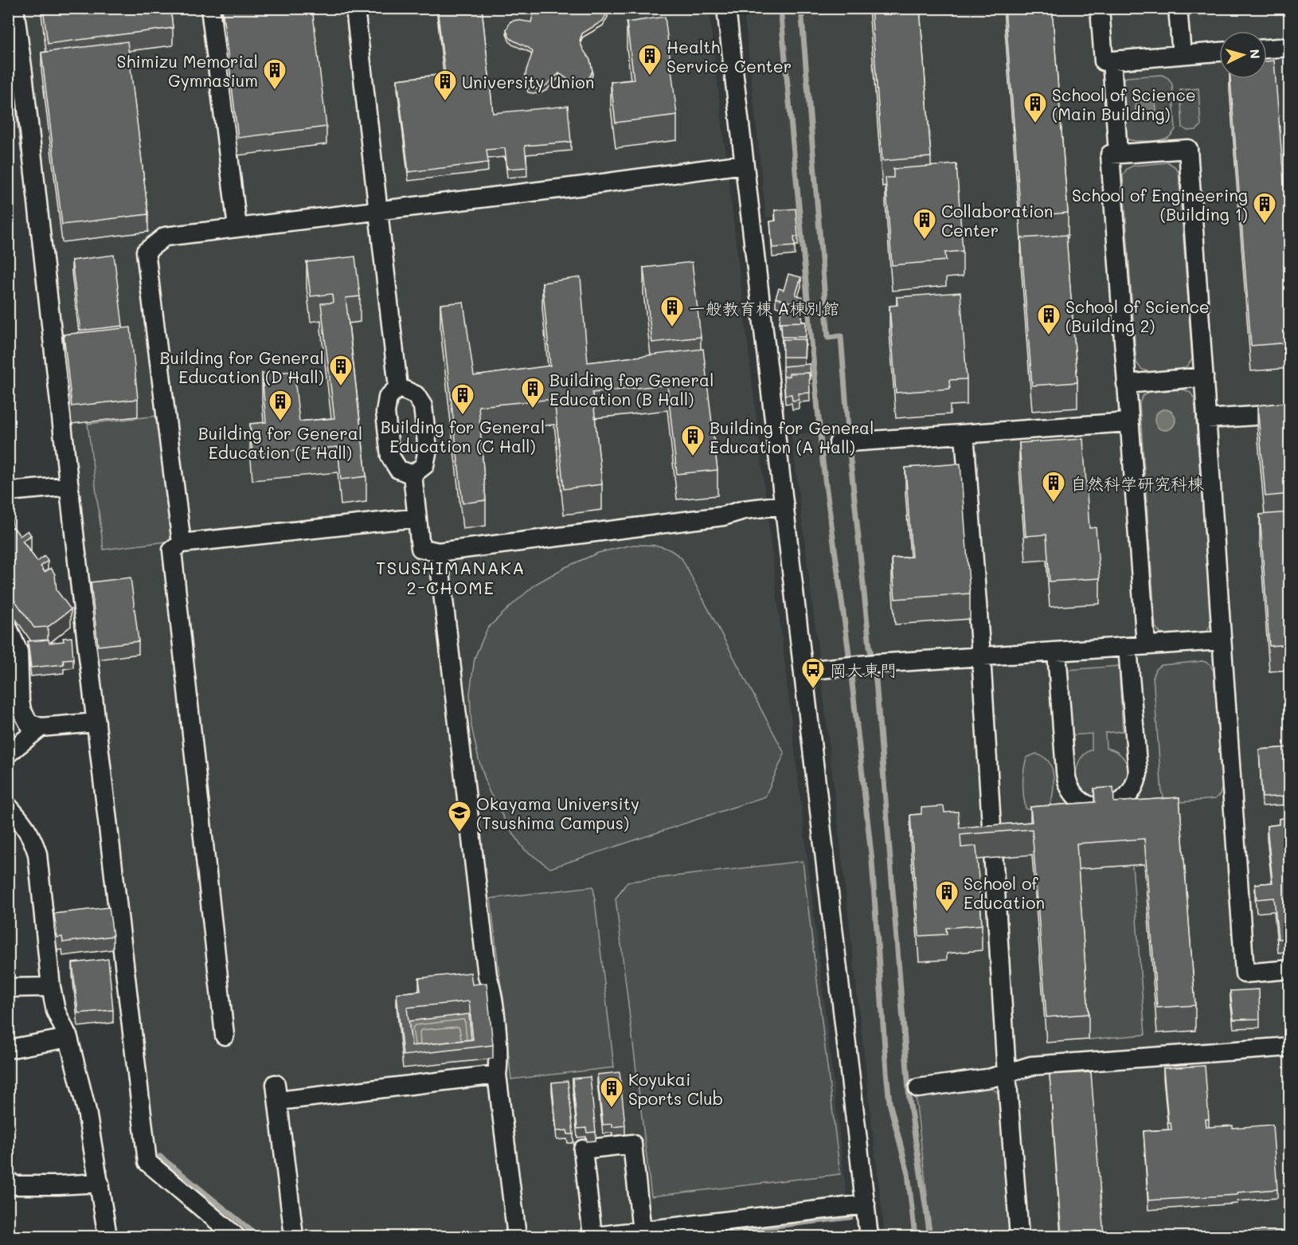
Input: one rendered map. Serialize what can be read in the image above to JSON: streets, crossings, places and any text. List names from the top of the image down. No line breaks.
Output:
{"districts":["TSUSHIMANAKA 2-CHOME"],"places":{"building":["Health Service Center","Shimizu Memorial Gymnasium","University Union","School of Science (Main Building)","School of Engineering (Building 1)","Collaboration Center","一般教育棟 A棟別館","School of Science (Building 2)","Building for General Education (D Hall)","Building for General Education (B Hall)","Building for General Education (C Hall)","Building for General Education (E Hall)","Building for General Education (A Hall)","自然科学研究科棟","School of Education","Koyukai Sports Club"],"bus stop":["岡大東門"],"school or university":["Okayama University (Tsushima Campus)"]},"north":"right"}
